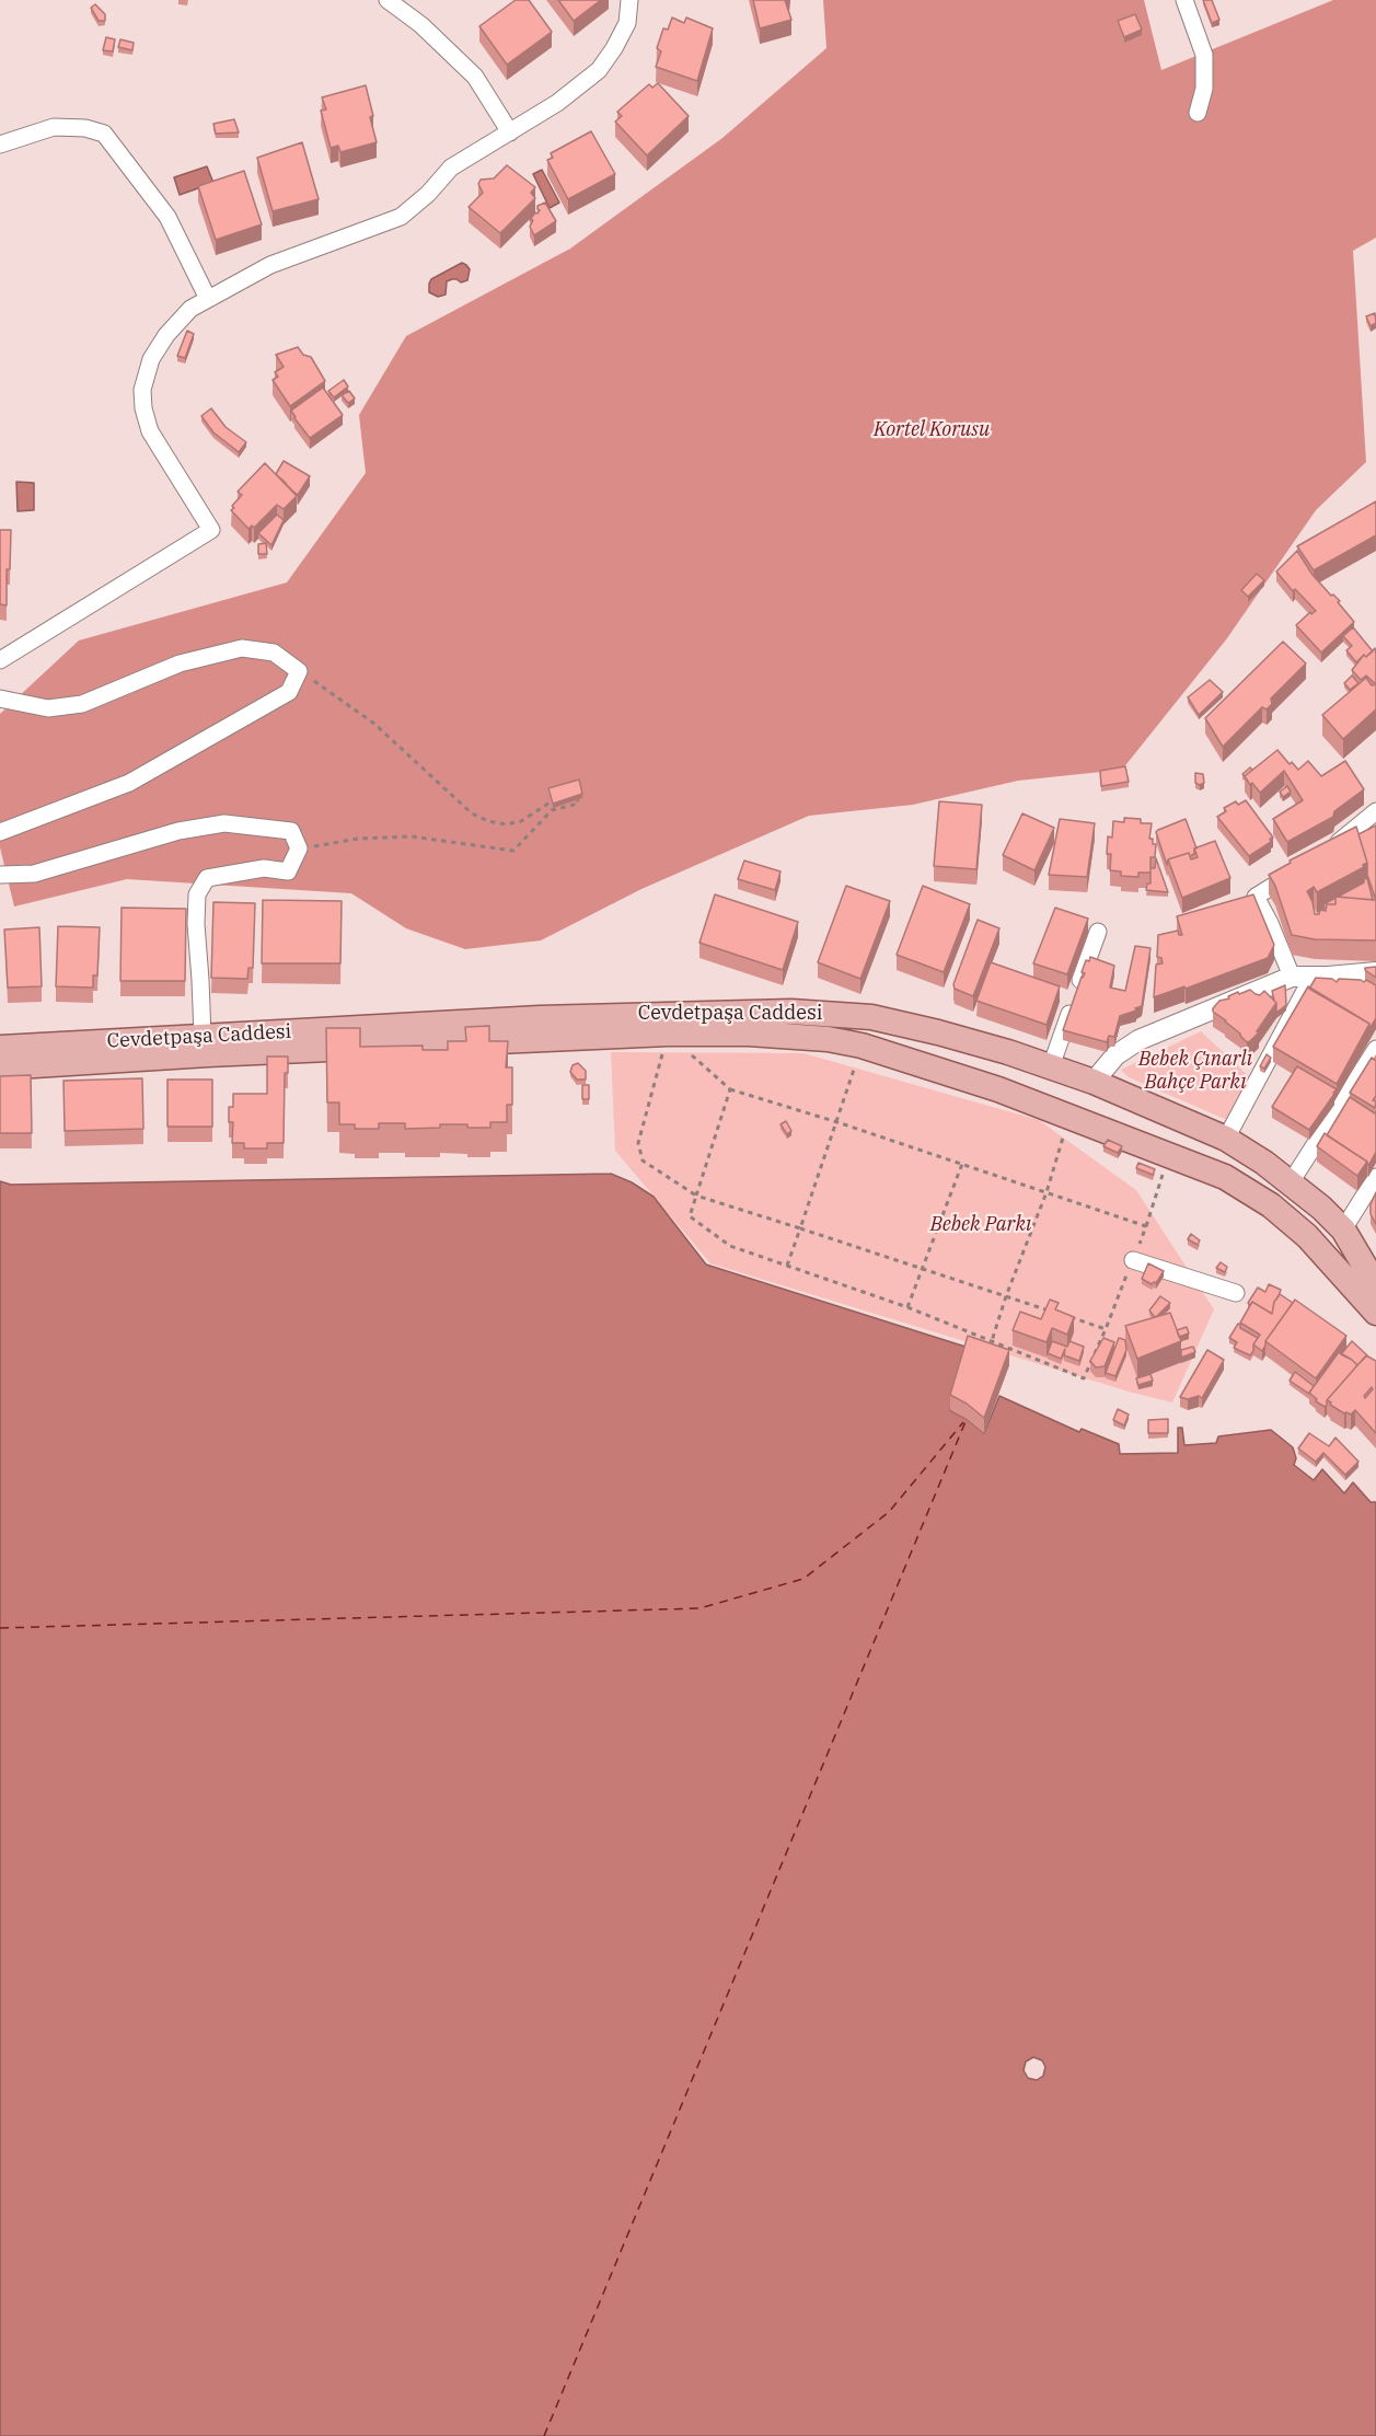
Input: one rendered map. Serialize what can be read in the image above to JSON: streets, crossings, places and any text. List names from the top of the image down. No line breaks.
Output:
{"streets":{"main road":["Cevdetpaşa Caddesi"]},"parks":["Kortel Korusu","Bebek Çınarlı Bahçe Parkı","Bebek Parkı"]}
